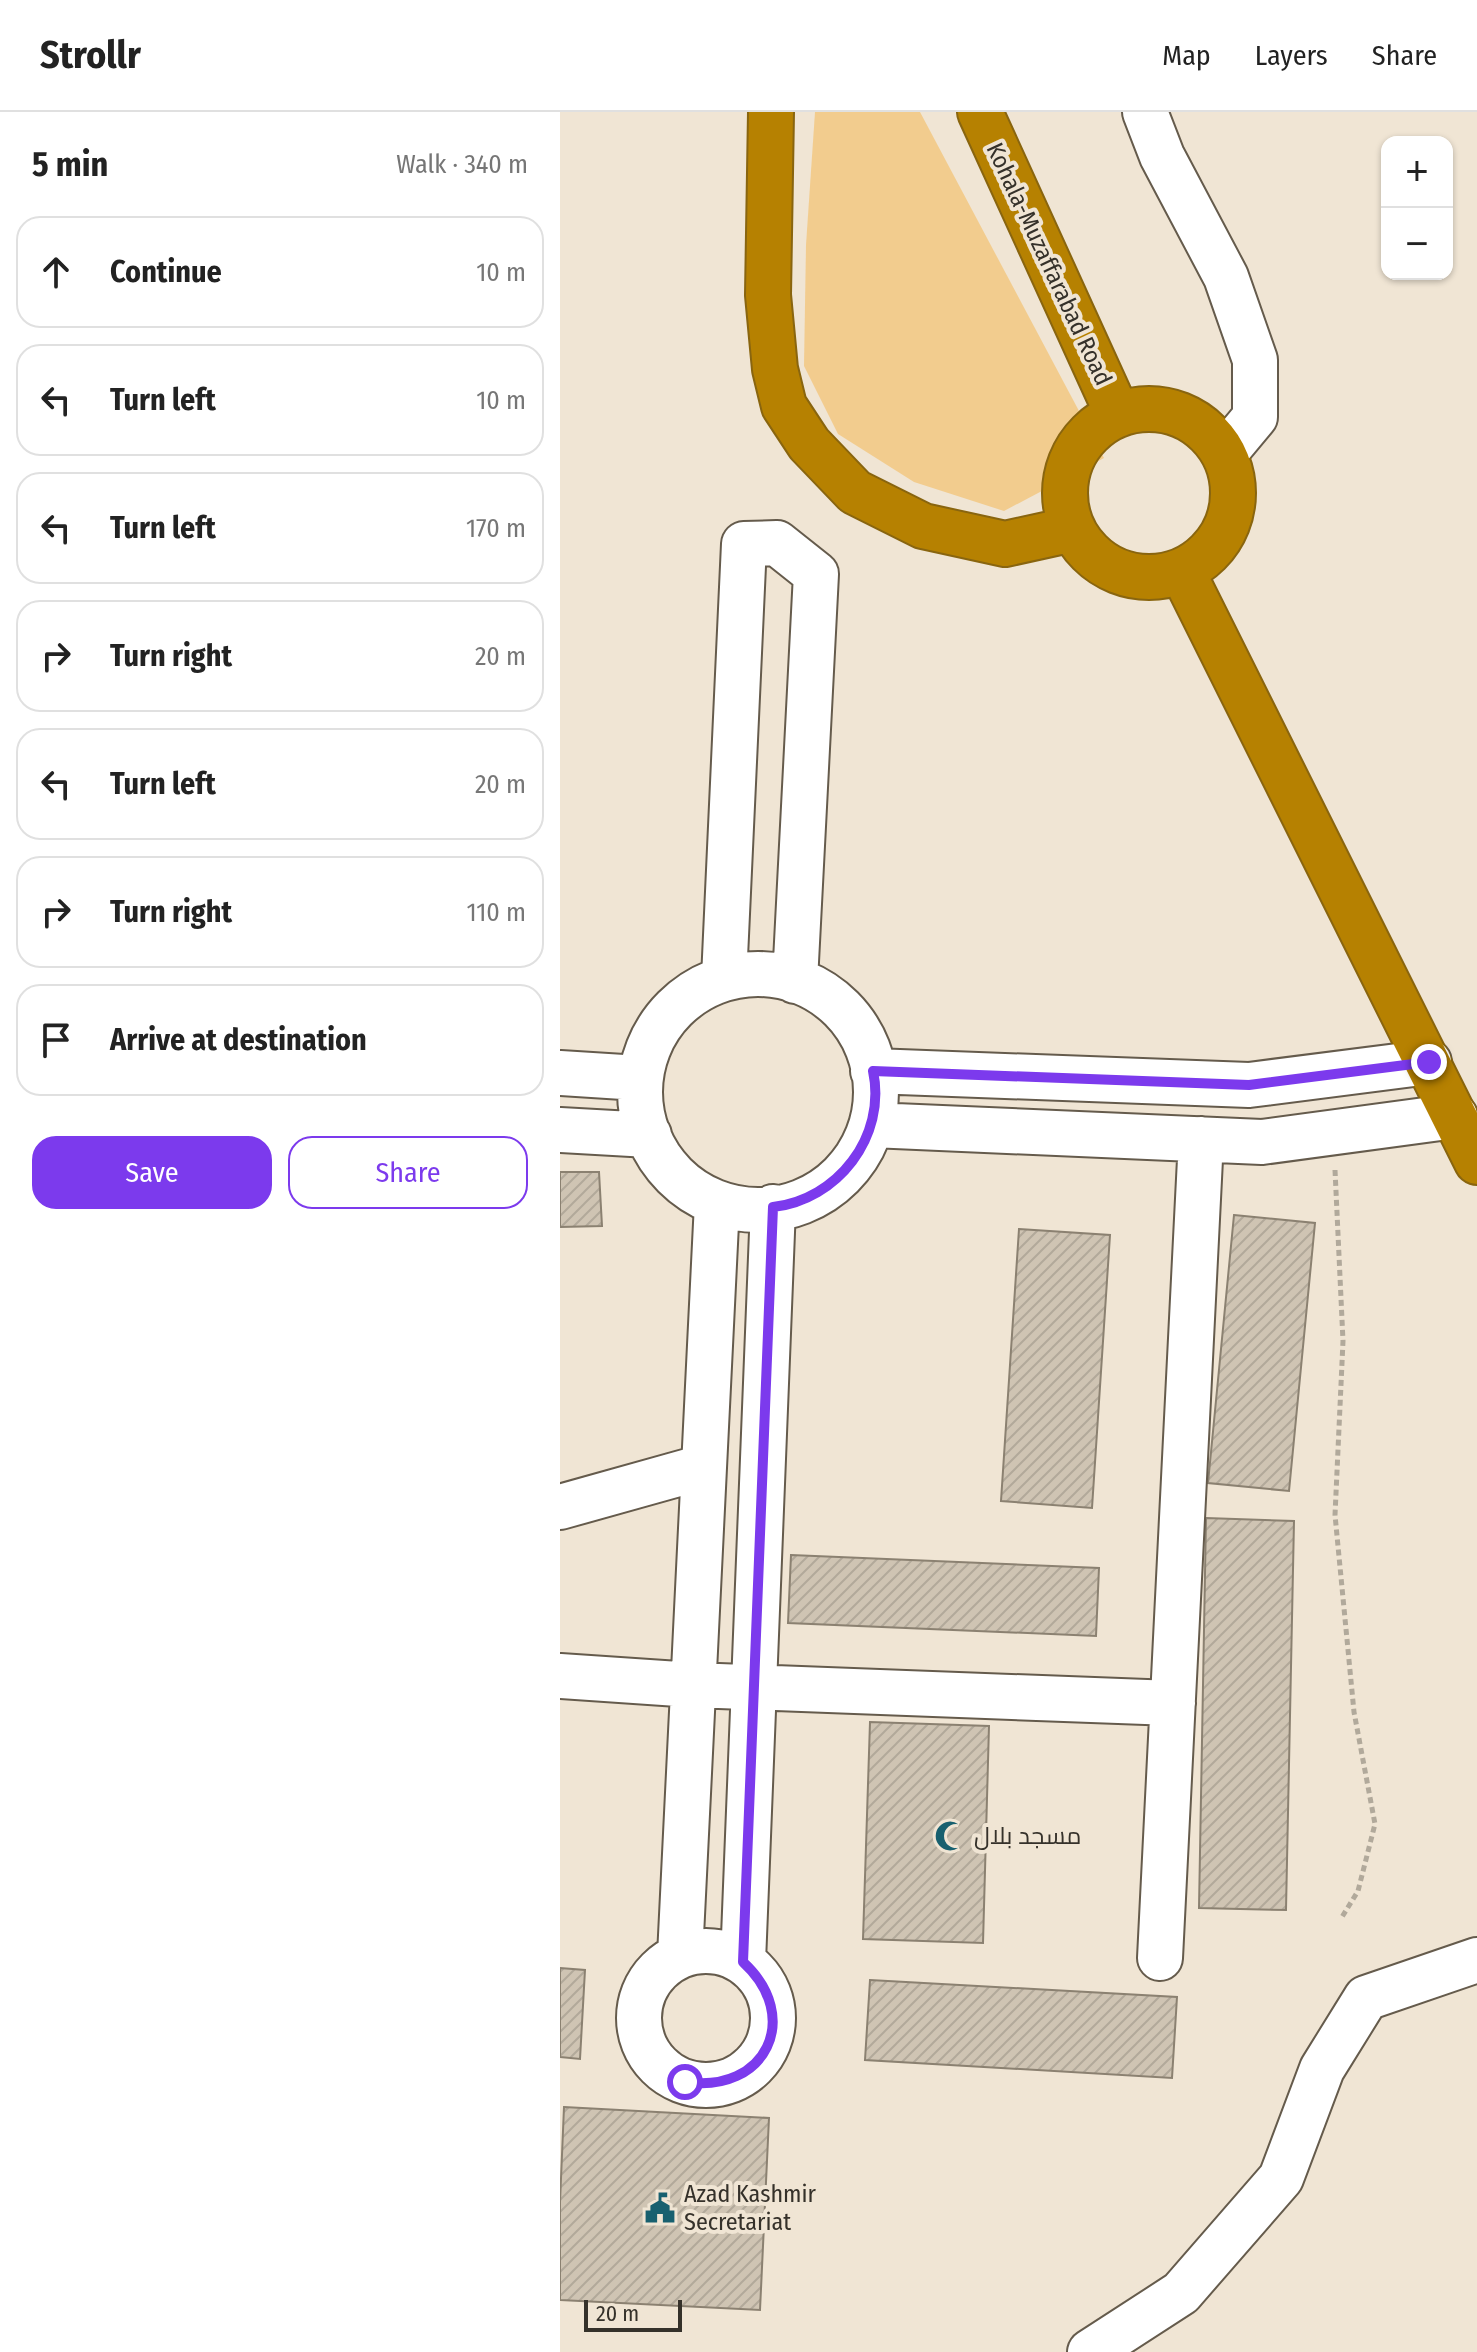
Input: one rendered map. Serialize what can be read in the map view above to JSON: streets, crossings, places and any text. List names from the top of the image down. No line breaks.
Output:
{"streets":{"highway":["Kohala-Muzaffarabad Road"]},"places":{"mosque":["مسجد بلال"],"public building":["Azad Kashmir Secretariat"]},"scale_bar":"20 m","page":{"header":"Strollr","nav":["Map","Layers","Share"],"heading":["5 min","Walk · 340 m"],"map_buttons":["+","−"],"list":[["Continue","10 m"],["Turn left","10 m"],["Turn left","170 m"],["Turn right","20 m"],["Turn left","20 m"],["Turn right","110 m"],"Arrive at destination"],"buttons":["Save","Share"],"scale":"20 m"}}
